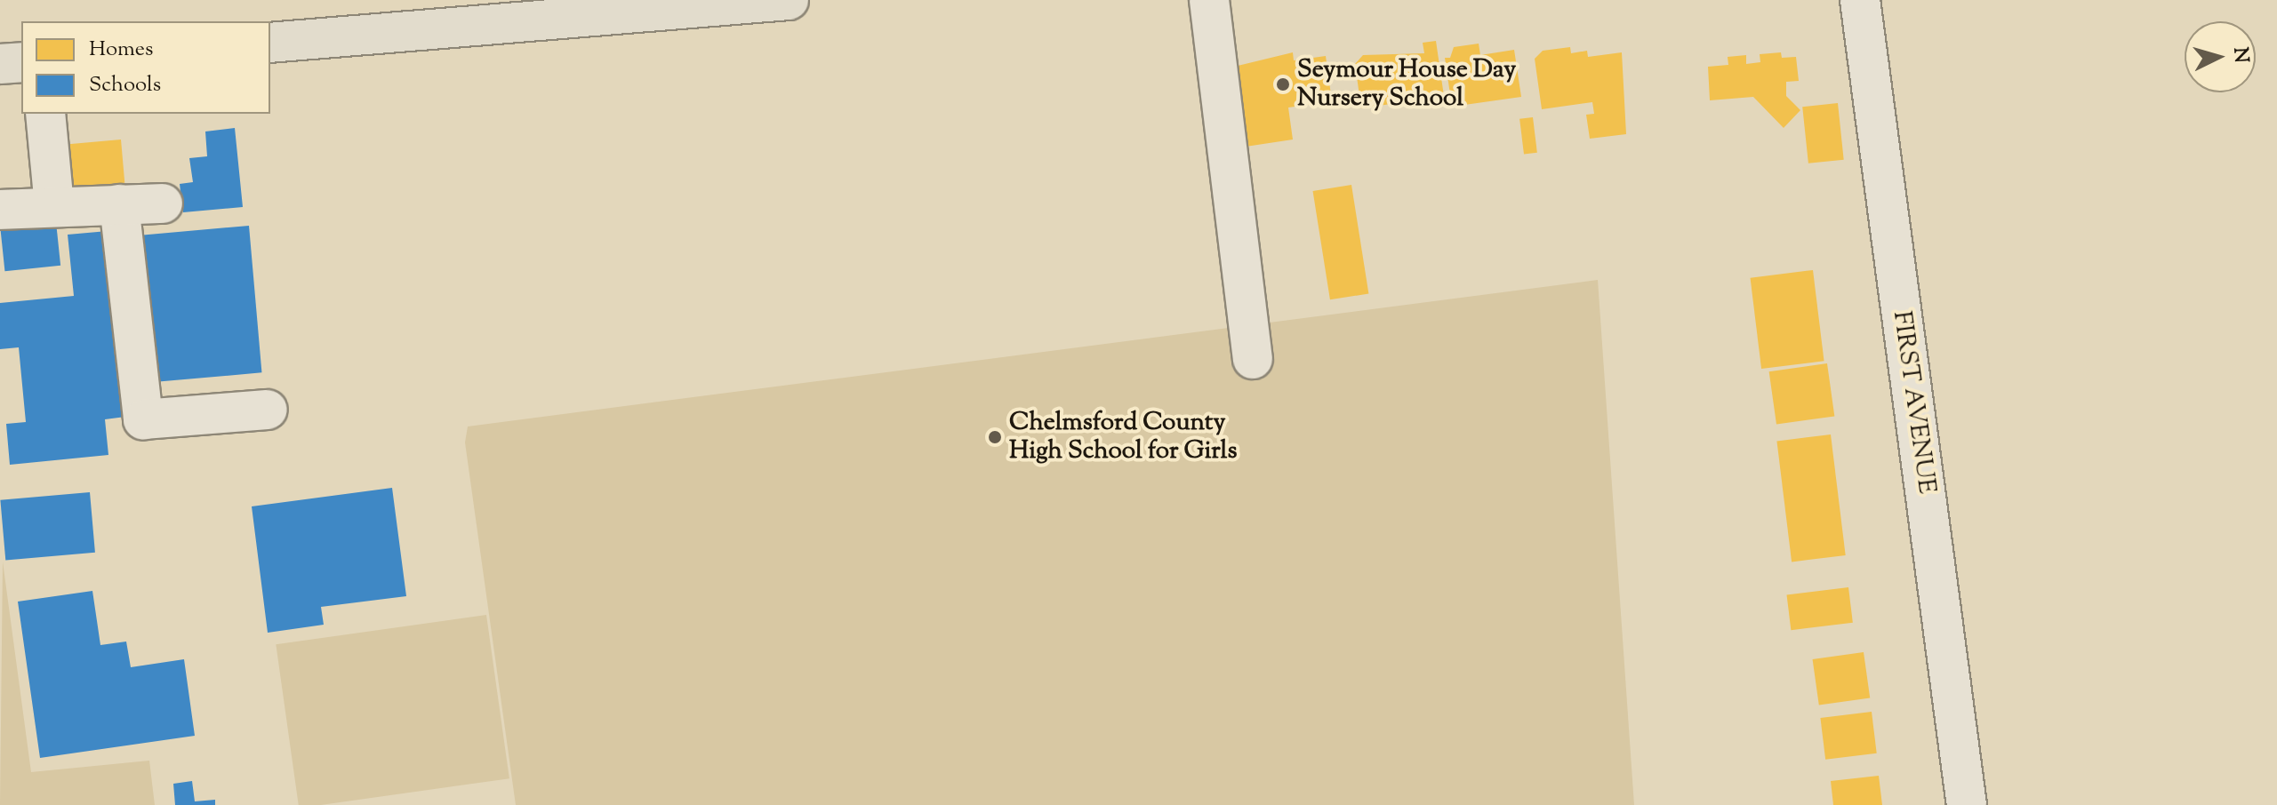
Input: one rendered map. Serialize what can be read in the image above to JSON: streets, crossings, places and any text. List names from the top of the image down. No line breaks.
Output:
{"streets":{"street":["FIRST AVENUE"]},"places":["Seymour House Day Nursery School","Chelmsford County High School for Girls"],"legend":["Homes","Schools"],"north":"right"}
